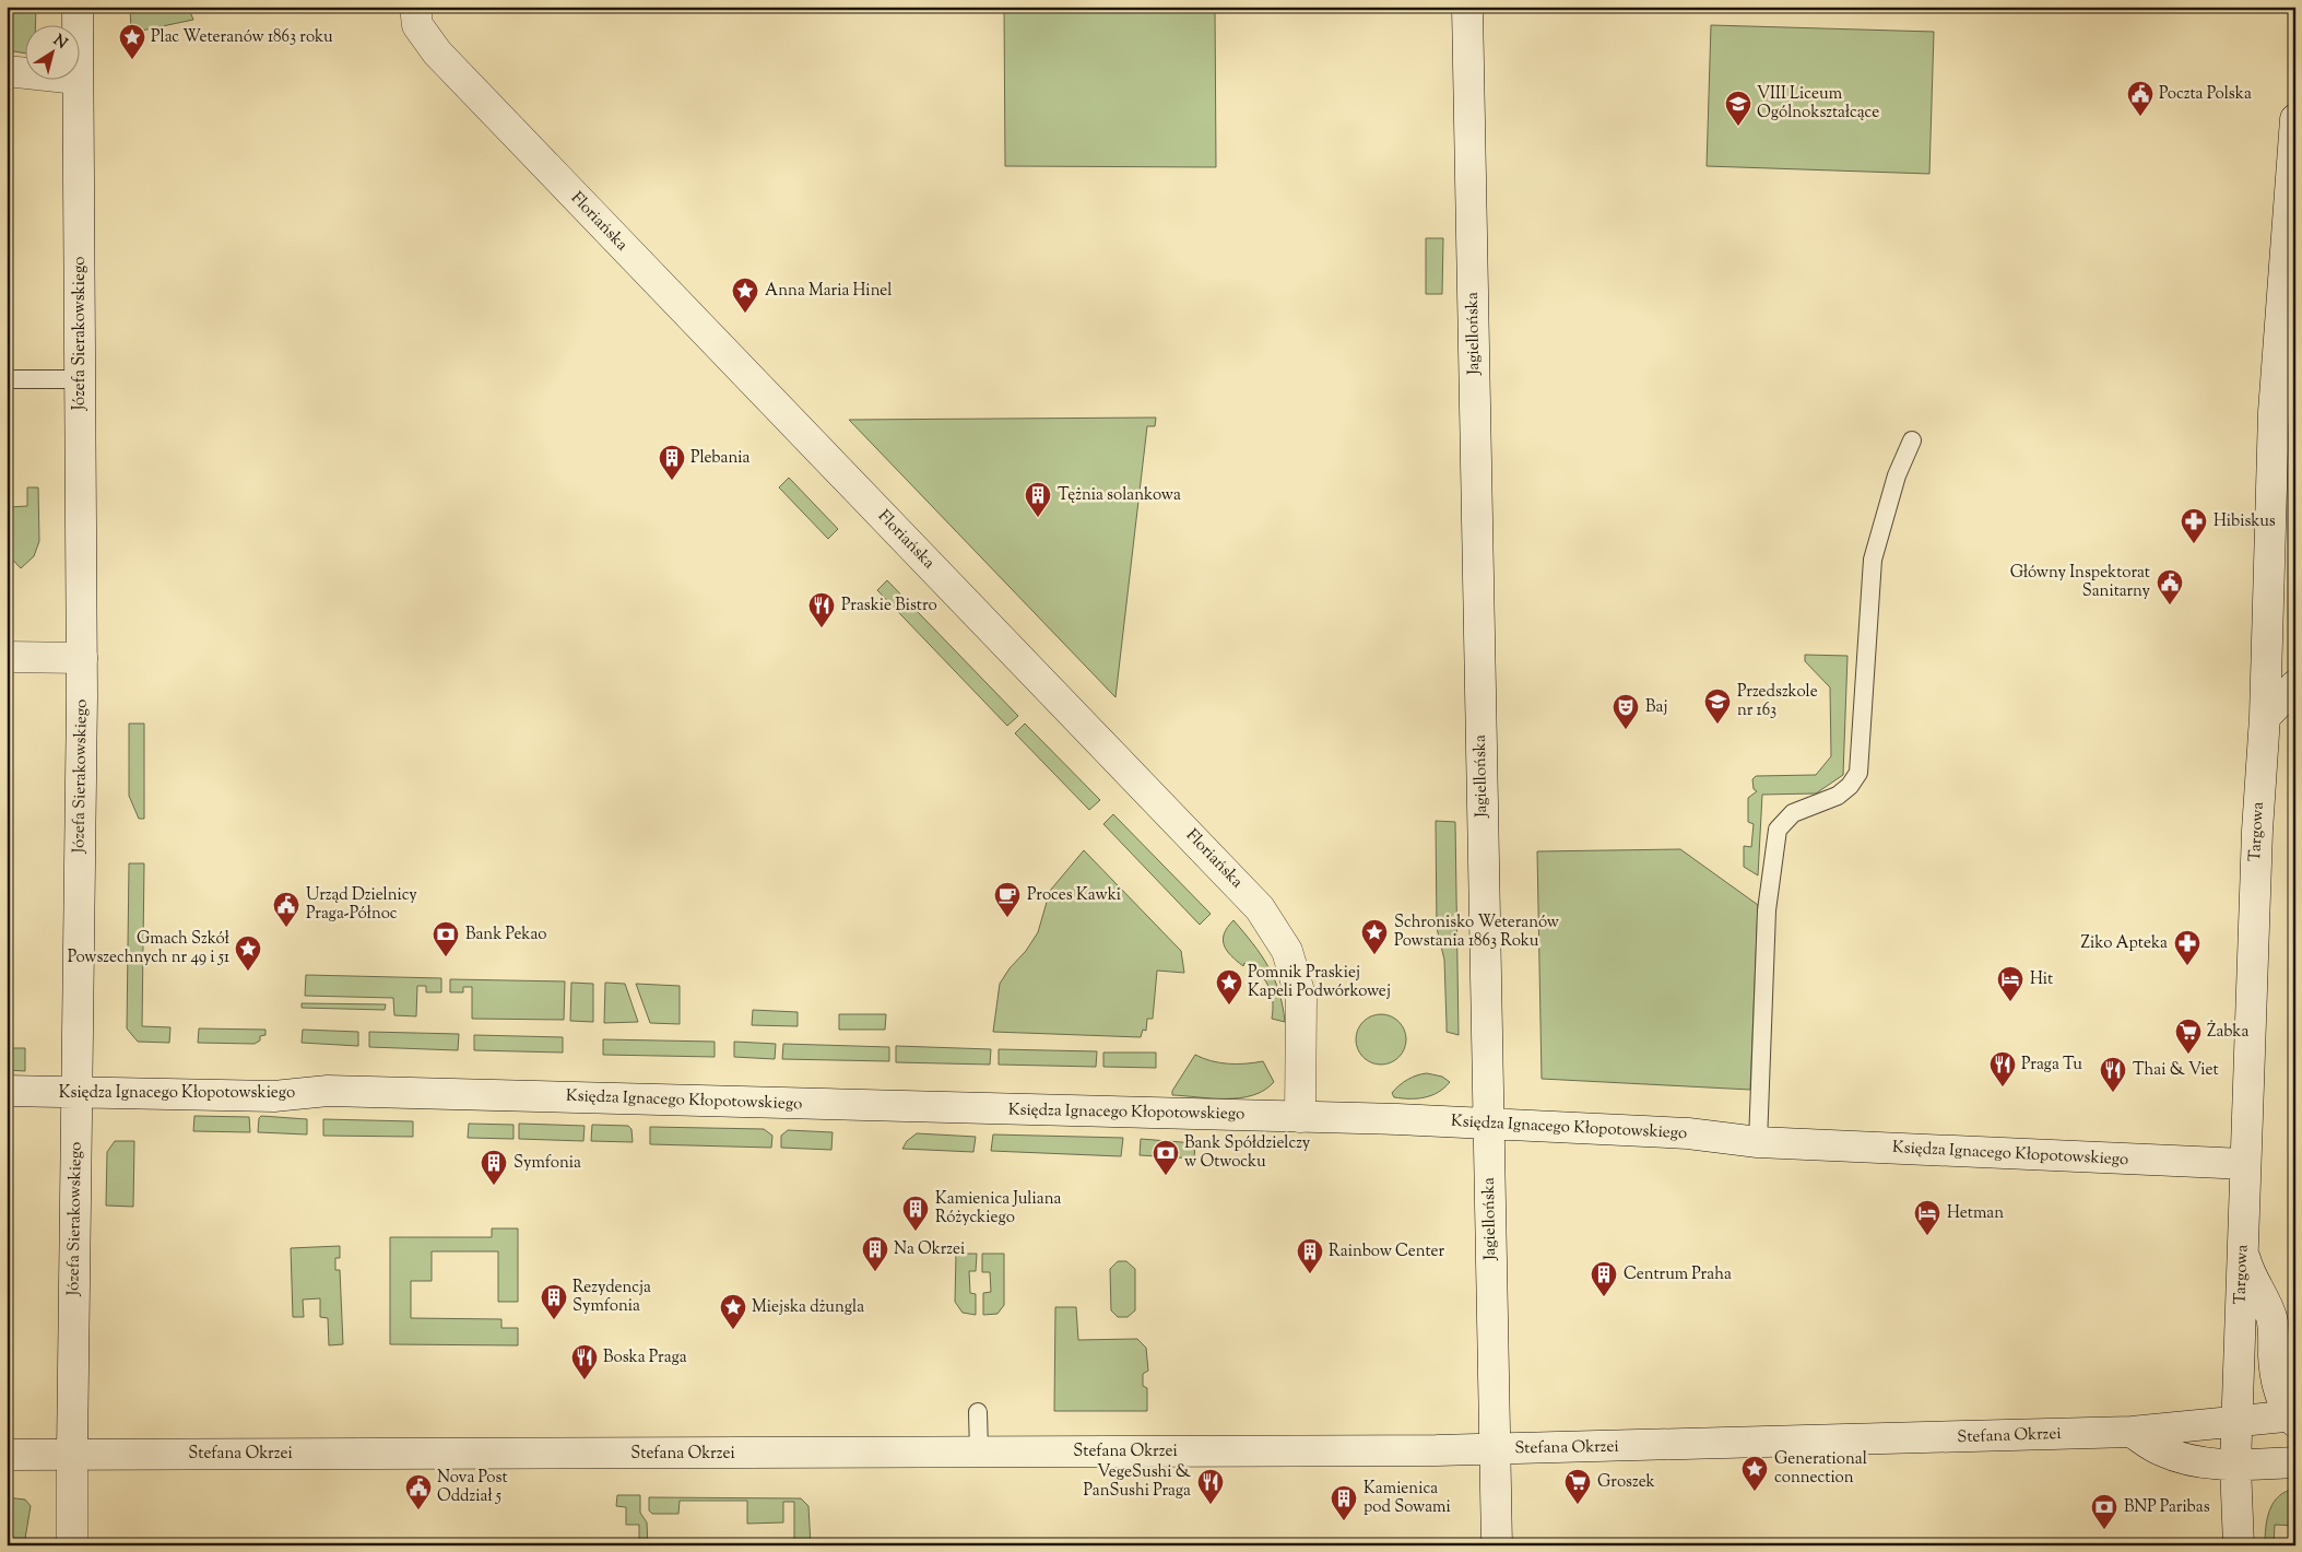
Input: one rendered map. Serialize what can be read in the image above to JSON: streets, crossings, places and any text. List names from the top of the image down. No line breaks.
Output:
{"streets":{"street":["Floriańska","Józefa Sierakowskiego","Jagiellońska","Targowa","Księdza Ignacego Kłopotowskiego","Stefana Okrzei"]},"crossings":[["Floriańska","Księdza Ignacego Kłopotowskiego"],["Józefa Sierakowskiego","Księdza Ignacego Kłopotowskiego"],["Józefa Sierakowskiego","Stefana Okrzei"],["Jagiellońska","Księdza Ignacego Kłopotowskiego"],["Jagiellońska","Stefana Okrzei"],["Targowa","Księdza Ignacego Kłopotowskiego"],["Targowa","Stefana Okrzei"]],"places":{"place":["Plac Weteranów 1863 roku","Anna Maria Hinel","Schronisko Weteranów Powstania 1863 Roku","Gmach Szkół Powszechnych nr 49 i 51","Pomnik Praskiej Kapeli Podwórkowej","Miejska dżungla","Generational connection"],"public building":["Poczta Polska","Główny Inspektorat Sanitarny","Urząd Dzielnicy Praga-Północ","Nova Post Oddział 5"],"school or university":["VIII Liceum Ogólnokształcące","Przedszkole nr 163"],"building":["Plebania","Tężnia solankowa","Symfonia","Kamienica Juliana Różyckiego","Na Okrzei","Rainbow Center","Centrum Praha","Rezydencja Symfonia","Kamienica pod Sowami"],"pharmacy":["Hibiskus","Ziko Apteka"],"restaurant":["Praskie Bistro","Praga Tu","Thai & Viet","Boska Praga","VegeSushi & PanSushi Praga"],"theatre":["Baj"],"cafe":["Proces Kawki"],"bank":["Bank Pekao","Bank Spółdzielczy w Otwocku","BNP Paribas"],"hotel":["Hit","Hetman"],"supermarket":["Żabka","Groszek"]},"north":"top right"}
